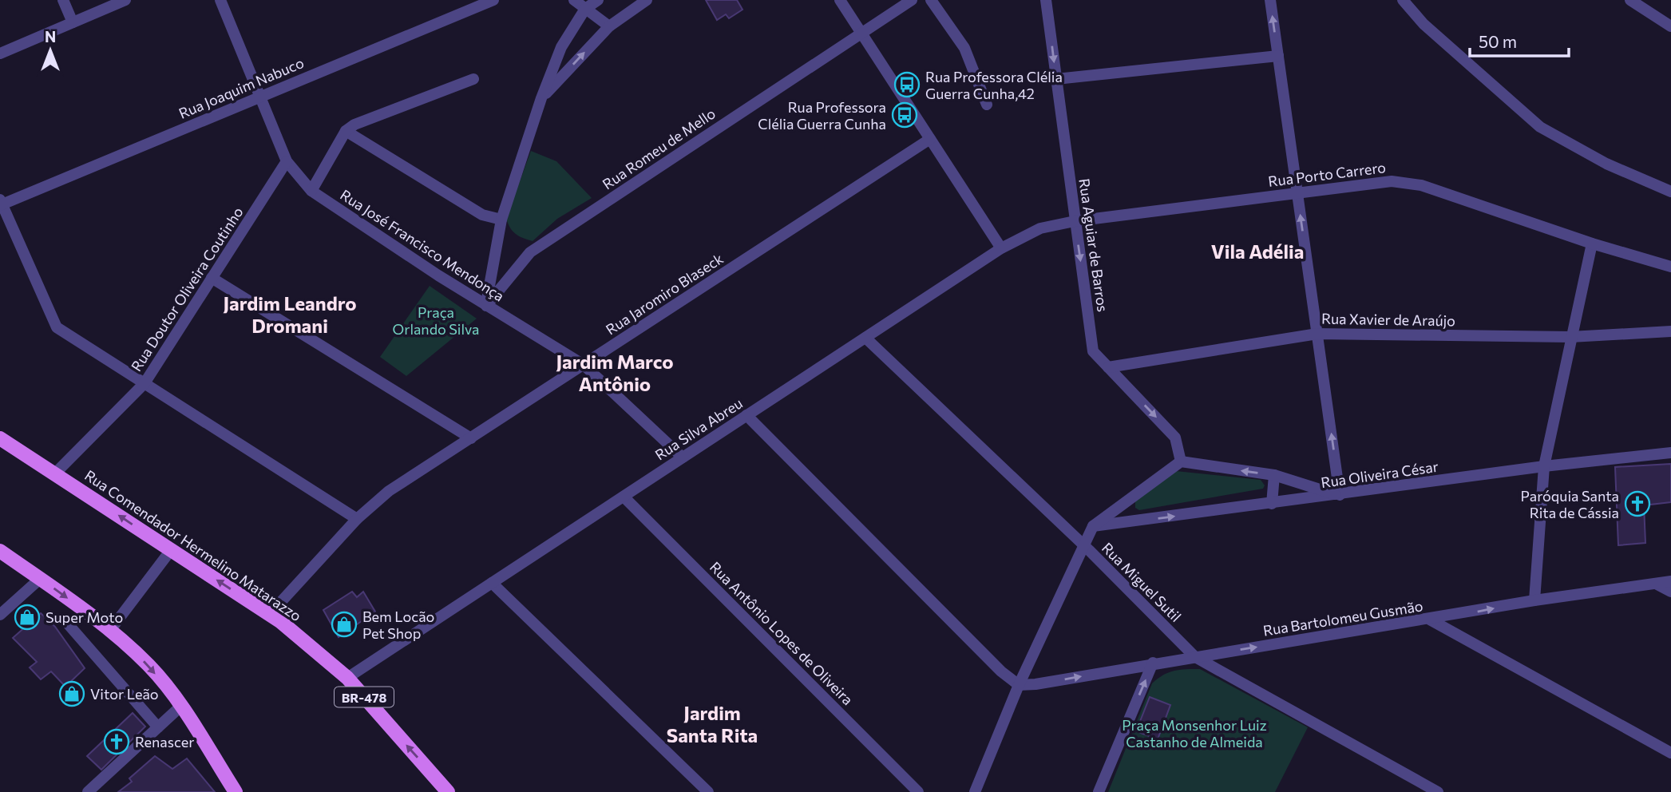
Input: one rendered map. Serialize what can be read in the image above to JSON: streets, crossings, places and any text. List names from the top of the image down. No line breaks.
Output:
{"streets":{"main road":["Rua Comendador Hermelino Matarazzo","BR-478"],"street":["Rua Joaquim Nabuco","Rua Romeu de Mello","Rua Porto Carrero","Rua José Francisco Mendonça","Rua Aguiar de Barros","Rua Doutor Oliveira Coutinho","Rua Jaromiro Blaseck","Rua Xavier de Araújo","Rua Silva Abreu","Rua Oliveira César","Rua Miguel Sutil","Rua Bartolomeu Gusmão","Rua Antônio Lopes de Oliveira"]},"crossings":[["Rua Joaquim Nabuco","Rua José Francisco Mendonça"],["Rua Romeu de Mello","Rua José Francisco Mendonça"],["Rua Porto Carrero","Rua Aguiar de Barros"],["Rua Porto Carrero","Rua Silva Abreu"],["Rua José Francisco Mendonça","Rua Doutor Oliveira Coutinho"],["Rua José Francisco Mendonça","Rua Jaromiro Blaseck"],["Rua José Francisco Mendonça","Rua Silva Abreu"],["Rua Aguiar de Barros","Rua Xavier de Araújo"],["Rua Aguiar de Barros","Rua Silva Abreu"],["Rua Doutor Oliveira Coutinho","Rua Comendador Hermelino Matarazzo"],["Rua Jaromiro Blaseck","Rua Comendador Hermelino Matarazzo"],["Rua Silva Abreu","Rua Comendador Hermelino Matarazzo"],["Rua Silva Abreu","Rua Miguel Sutil"],["Rua Silva Abreu","Rua Antônio Lopes de Oliveira"],["Rua Miguel Sutil","Rua Bartolomeu Gusmão"]],"one_way":["Rua Aguiar de Barros","Rua Bartolomeu Gusmão"],"districts":["Vila Adélia","Jardim Leandro Dromani","Jardim Marco Antônio","Jardim Santa Rita"],"parks":["Praça Orlando Silva","Praça Monsenhor Luiz Castanho de Almeida"],"places":{"bus stop":["Rua Professora Clélia Guerra Cunha,42","Rua Professora Clélia Guerra Cunha"],"church":["Paróquia Santa Rita de Cássia","Renascer"],"shop":["Super Moto","Bem Locão Pet Shop","Vitor Leão"]},"scale_bar":"50 m","north":"top"}
